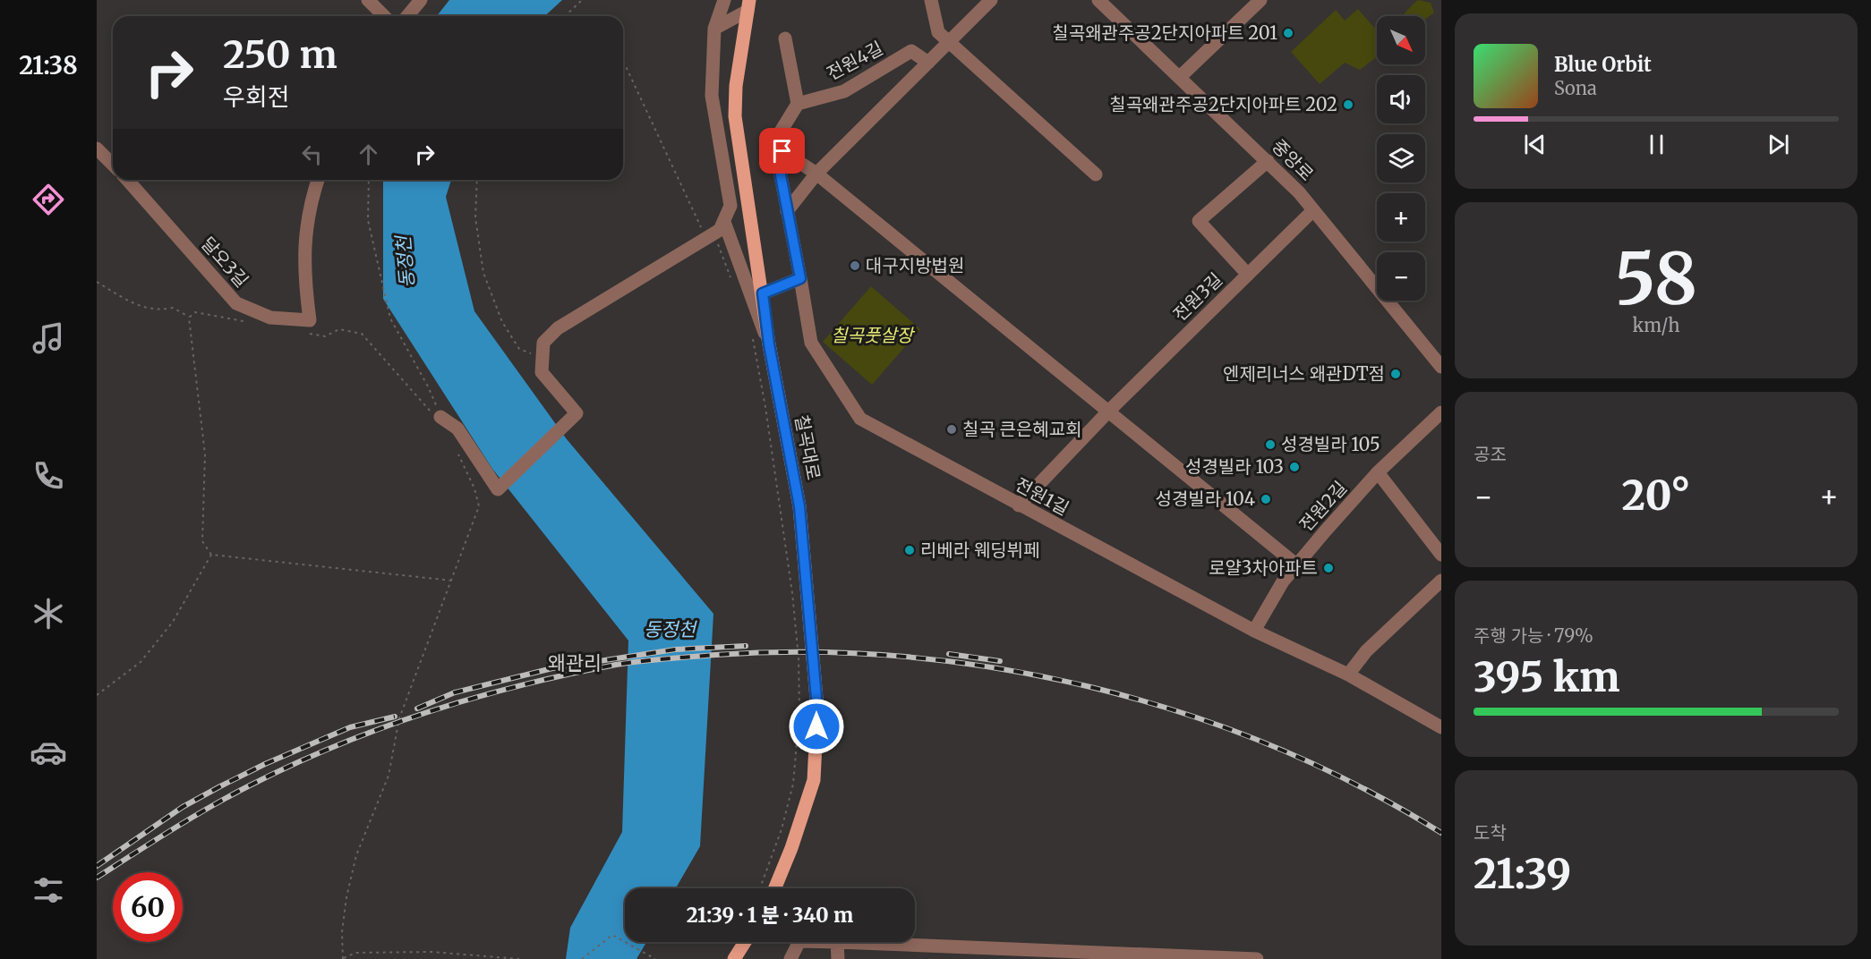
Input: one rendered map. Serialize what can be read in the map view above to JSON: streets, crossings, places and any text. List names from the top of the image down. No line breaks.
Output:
{"streets":{"main road":["칠곡대로"],"street":["전원4길","중앙로","달오3길","전원3길","전원1길","전원2길"]},"crossings":[["전원4길","전원1길"],["중앙로","전원3길"],["전원3길","전원1길"],["전원1길","전원2길"]],"districts":["왜관리"],"water":["동정천"],"parks":["칠곡풋살장"],"places":["칠곡왜관주공2단지아파트 201","칠곡왜관주공2단지아파트 202","대구지방법원","엔제리너스 왜관DT점","칠곡 큰은혜교회","성경빌라 105","성경빌라 103","성경빌라 104","리베라 웨딩뷔페","로얄3차아파트"],"north":"bottom right","page":{"tabs":"21:38","map_buttons":["+","−"],"turn":["250 m","우회전"],"song":["Blue Orbit","Sona"],"tile":[["58","km/h"],"공조",["주행 가능 · 79%","395 km"],["도착","21:39"]],"heat":["−","20°","+"],"limit":"60","trip":"21:39 · 1 분 · 340 m"}}
